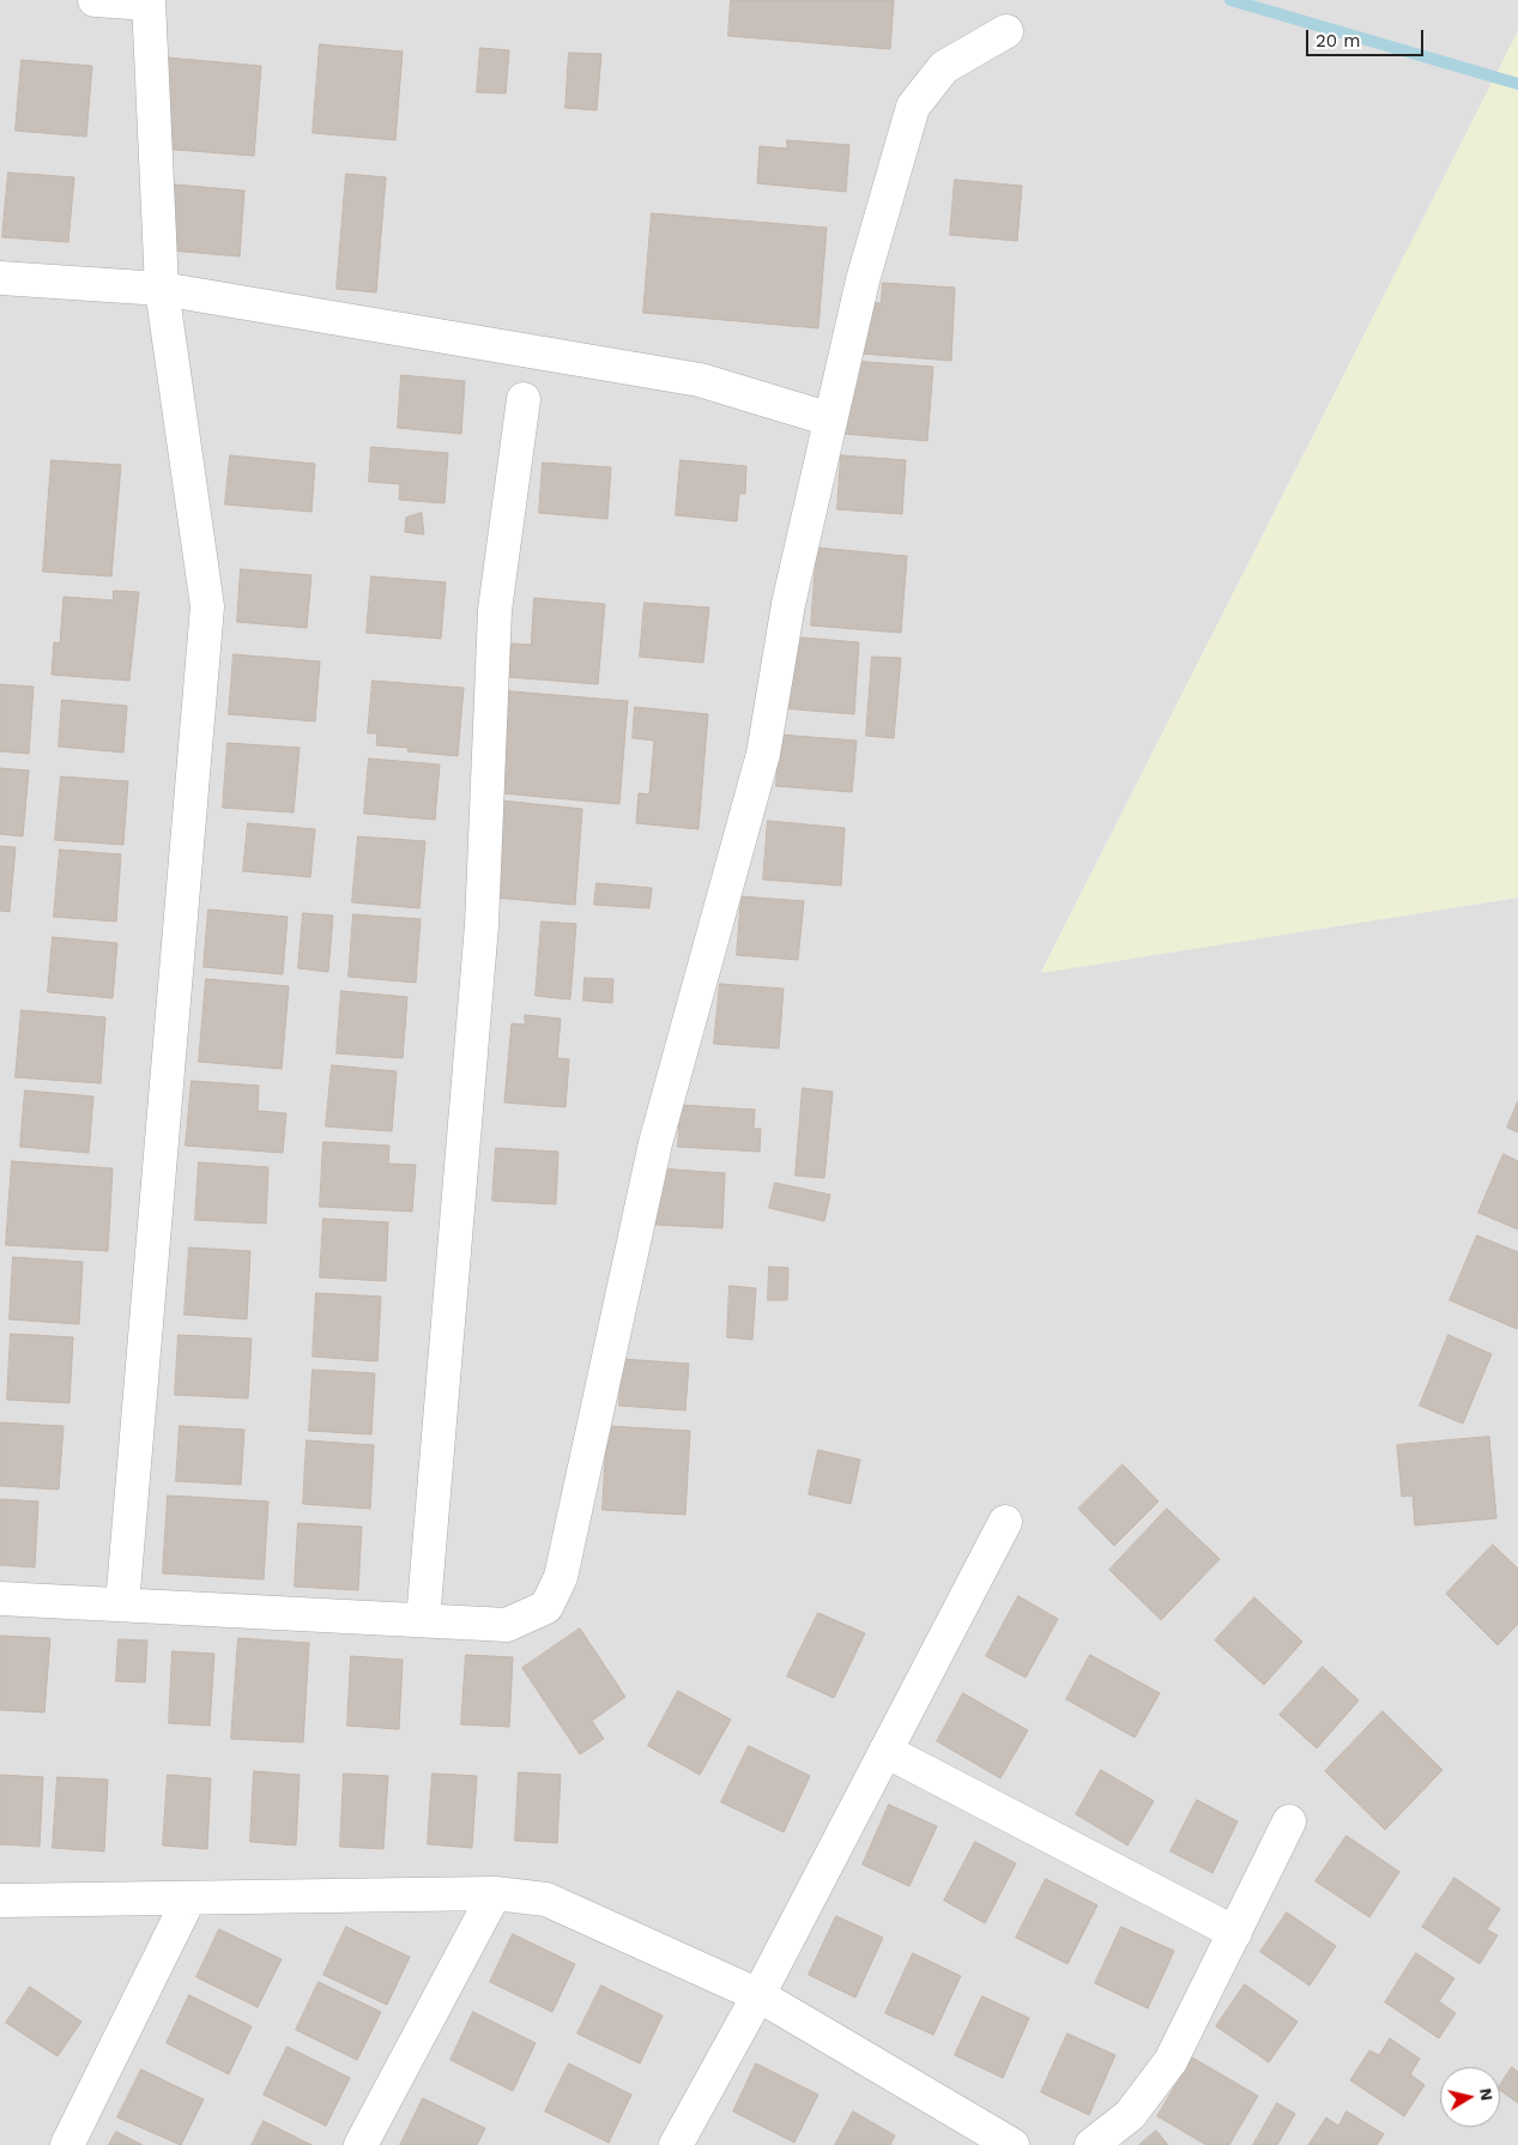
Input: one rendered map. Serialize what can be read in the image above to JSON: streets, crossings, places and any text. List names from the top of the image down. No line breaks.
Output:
{"scale_bar":"20 m","north":"right"}
